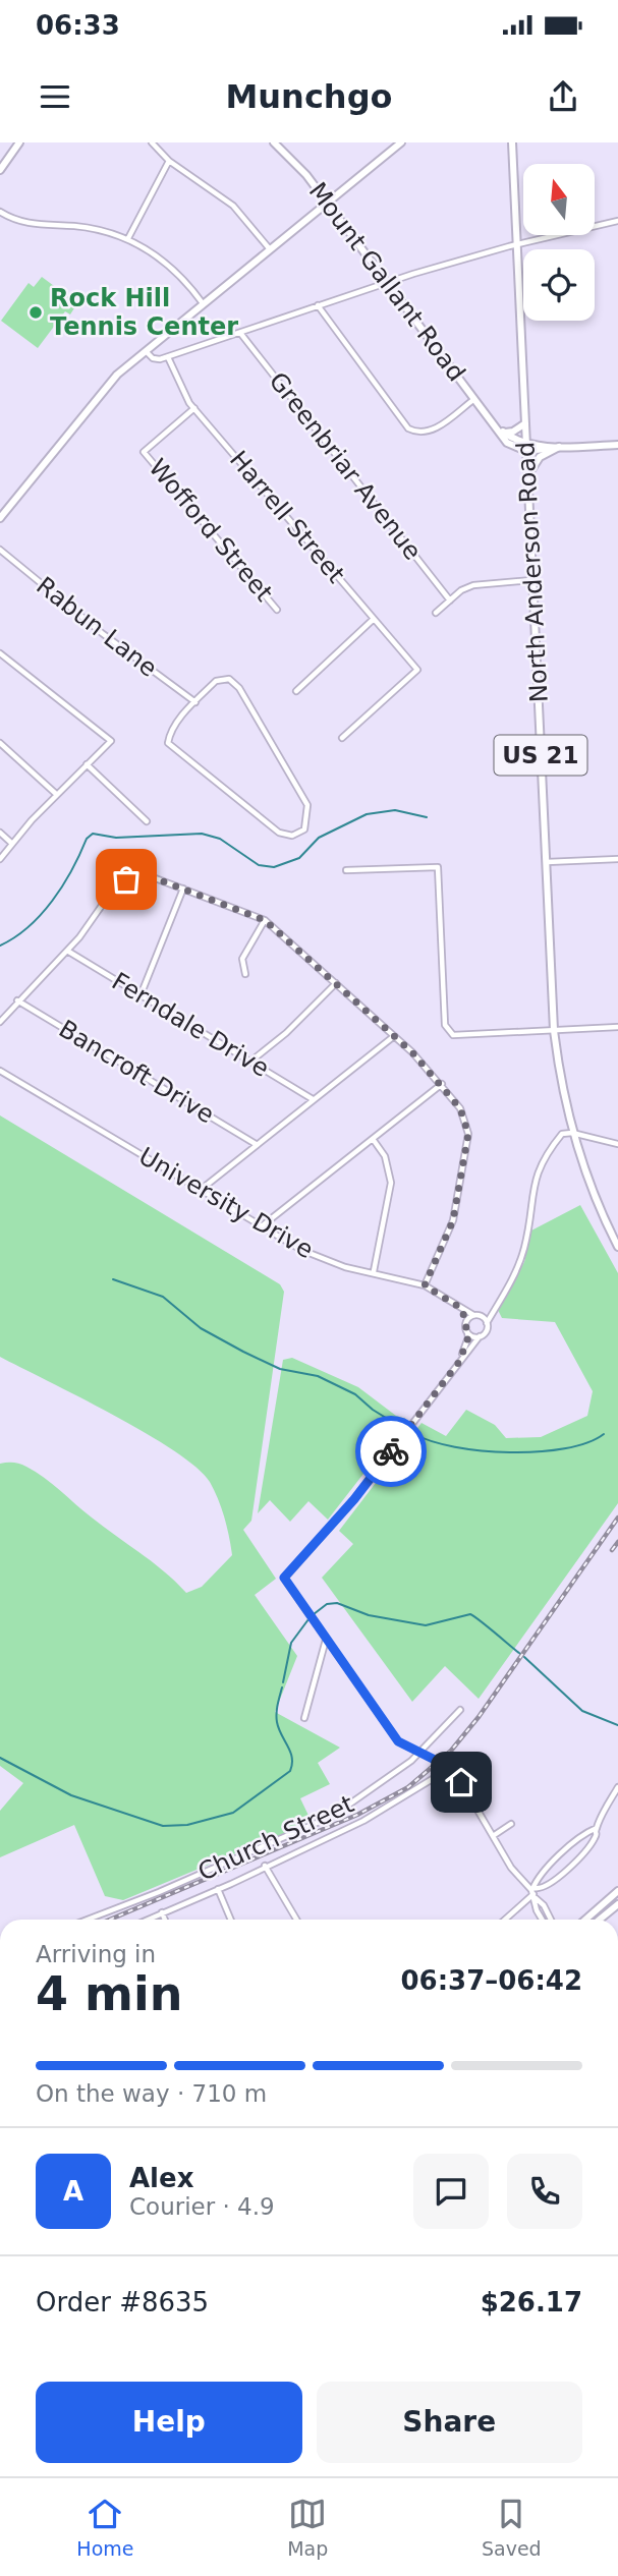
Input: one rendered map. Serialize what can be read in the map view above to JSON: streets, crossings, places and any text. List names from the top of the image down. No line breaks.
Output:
{"streets":{"main road":["Mount Gallant Road","North Anderson Road","US 21"],"street":["Greenbriar Avenue","Harrell Street","Wofford Street","Rabun Lane","Ferndale Drive","Bancroft Drive","University Drive","Church Street"]},"crossings":[["Mount Gallant Road","North Anderson Road"],["Harrell Street","Wofford Street"]],"places":["Rock Hill Tennis Center"],"north":"top","page":{"status":"06:33","header":"Munchgo","heading":["4 min","Arriving in","06:37–06:42"],"panel":["Alex","Courier · 4.9","Order #8635","$26.17"],"bar":"On the way · 710 m","round":"A","buttons":["Help","Share"],"tabs":["Home","Map","Saved"]}}
